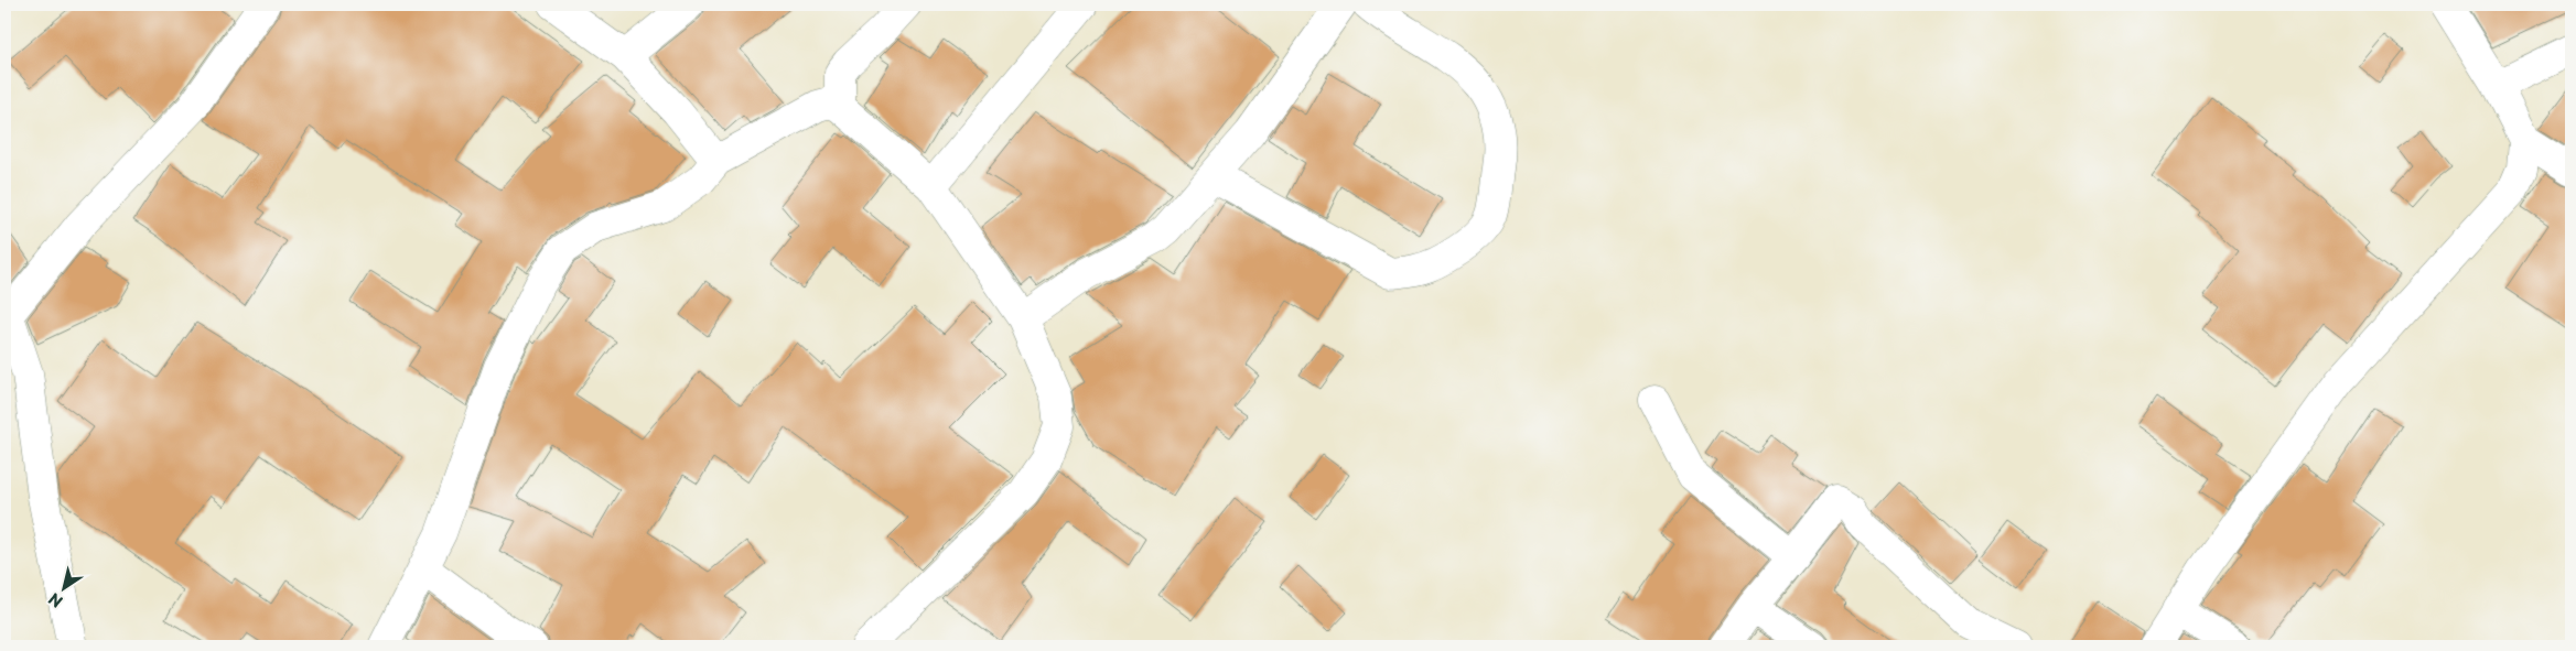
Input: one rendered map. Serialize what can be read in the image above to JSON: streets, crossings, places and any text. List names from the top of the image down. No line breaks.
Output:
{"north":"bottom left"}
